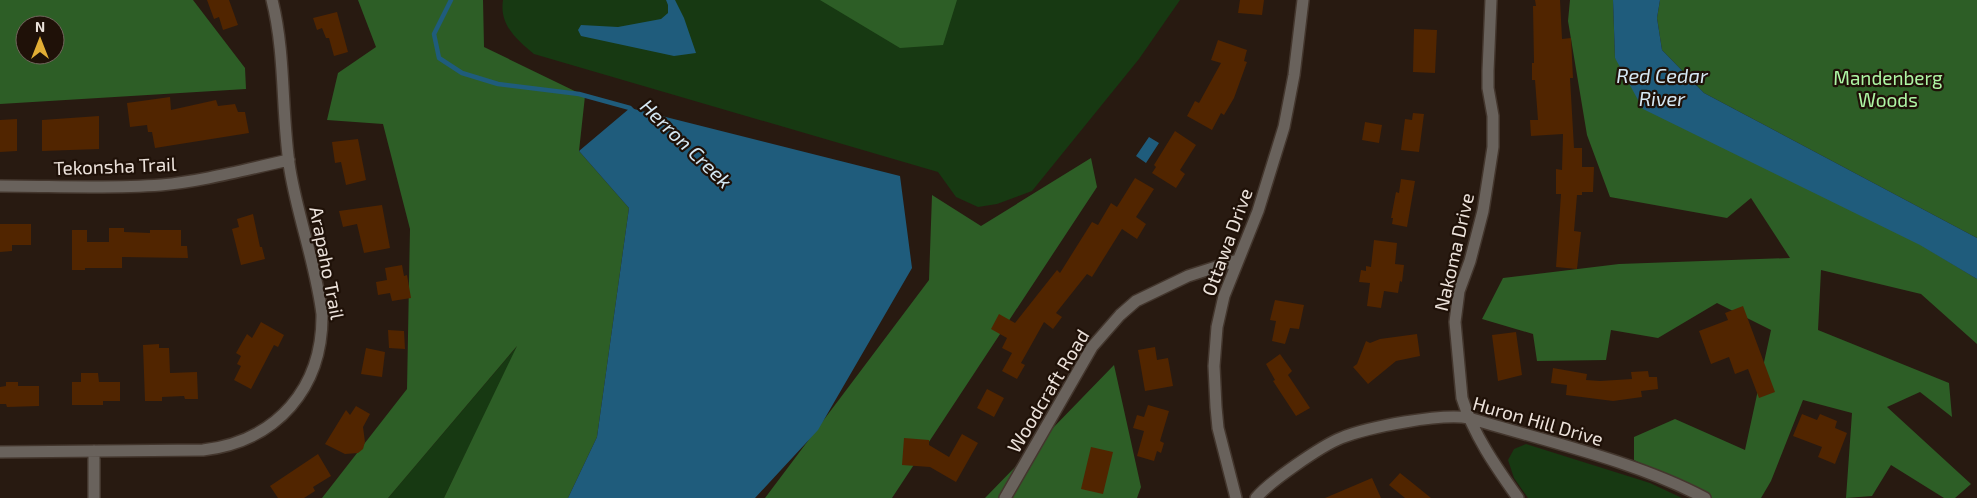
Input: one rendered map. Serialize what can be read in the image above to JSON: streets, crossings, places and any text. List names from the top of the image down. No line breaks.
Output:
{"streets":{"street":["Tekonsha Trail","Ottawa Drive","Nakoma Drive","Arapaho Trail","Woodcraft Road","Huron Hill Drive"]},"crossings":[["Tekonsha Trail","Arapaho Trail"],["Ottawa Drive","Woodcraft Road"],["Nakoma Drive","Huron Hill Drive"]],"water":["Red Cedar River","Herron Creek"],"parks":["Mandenberg Woods"],"north":"top"}
